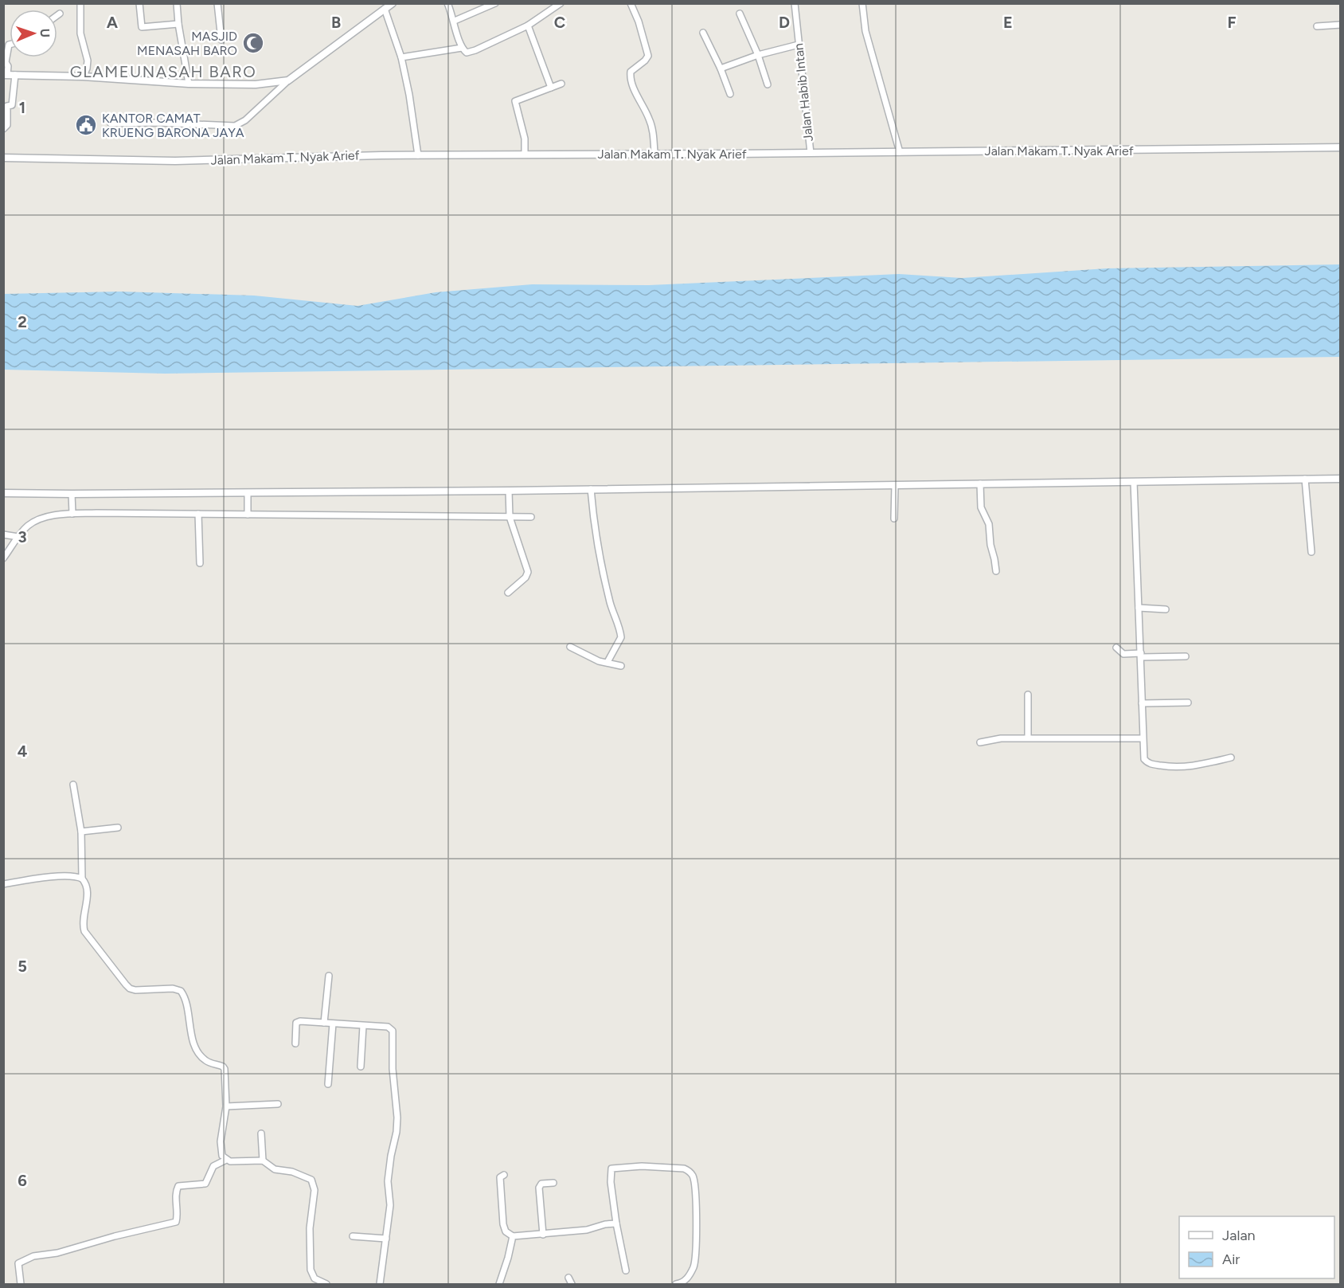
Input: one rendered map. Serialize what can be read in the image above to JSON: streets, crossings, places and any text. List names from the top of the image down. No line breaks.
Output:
{"streets":{"street":["Jalan Habib Intan","Jalan Makam T. Nyak Arief"]},"crossings":[["Jalan Habib Intan","Jalan Makam T. Nyak Arief"]],"districts":["GLAMEUNASAH BARO"],"places":{"mosque":["MASJID MENASAH BARO"],"public building":["KANTOR CAMAT KRUENG BARONA JAYA"]},"legend":["Jalan","Air"],"north":"right","grid":{"columns":["A","B","C","D","E","F"],"rows":["1","2","3","4","5","6"]}}
